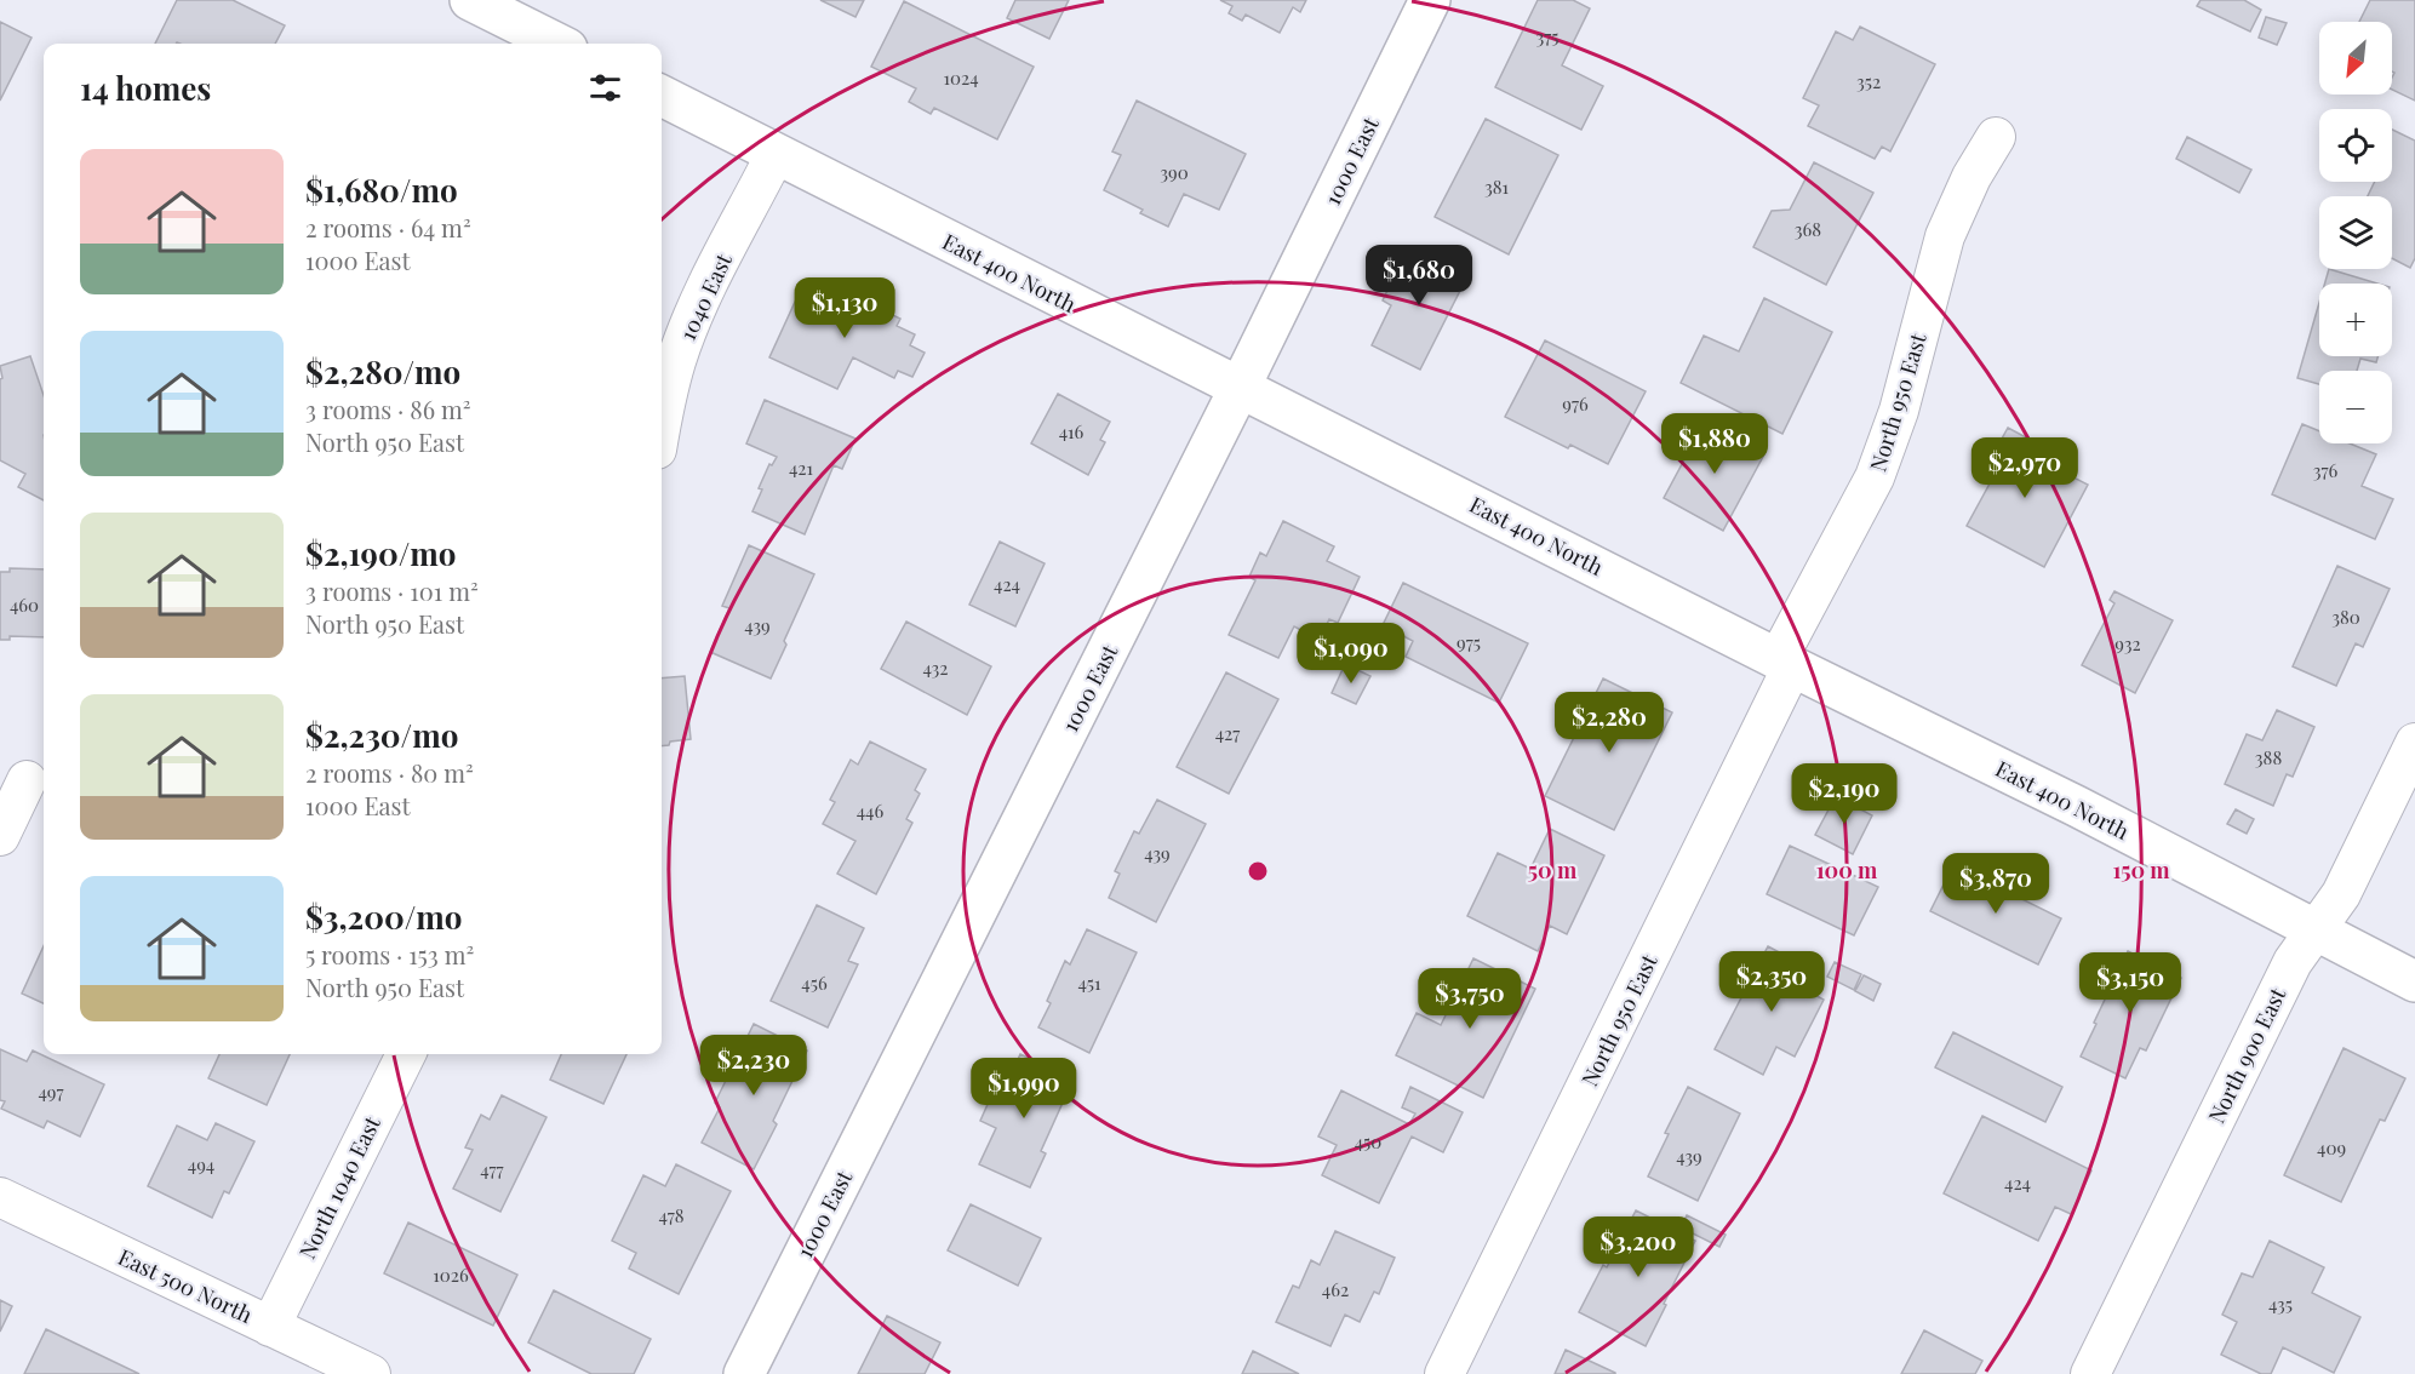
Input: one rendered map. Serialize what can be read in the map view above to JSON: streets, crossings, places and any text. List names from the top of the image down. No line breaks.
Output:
{"streets":{"street":["1000 East","East 400 North","1040 East","North 950 East","North 900 East","North 1040 East","East 500 North"]},"crossings":[["1000 East","East 400 North"],["East 400 North","1040 East"],["East 400 North","North 950 East"],["East 400 North","North 900 East"],["North 1040 East","East 500 North"]],"house_numbers":["375","1024","352","390","381","368","976","416","421","376","424","460","380","439","975","932","432","427","388","446","439","456","451","497","450","409","439","494","477","424","478","1026","462","435"],"north":"bottom left","page":{"map_buttons":["+","−"],"heading":"14 homes","list":[{"name":"$1,680/mo","note":"2 rooms · 64 m² · 1000 East"},{"name":"$2,280/mo","note":"3 rooms · 86 m² · North 950 East"},{"name":"$2,190/mo","note":"3 rooms · 101 m² · North 950 East"},{"name":"$2,230/mo","note":"2 rooms · 80 m² · 1000 East"},{"name":"$3,200/mo","note":"5 rooms · 153 m² · North 950 East"}],"price":["$1,680","$1,130","$1,880","$2,970","$1,090","$2,280","$2,190","$3,870","$2,350","$3,150","$3,750","$2,230","$1,990","$3,200"]},"rings":["50 m","100 m","150 m"]}
